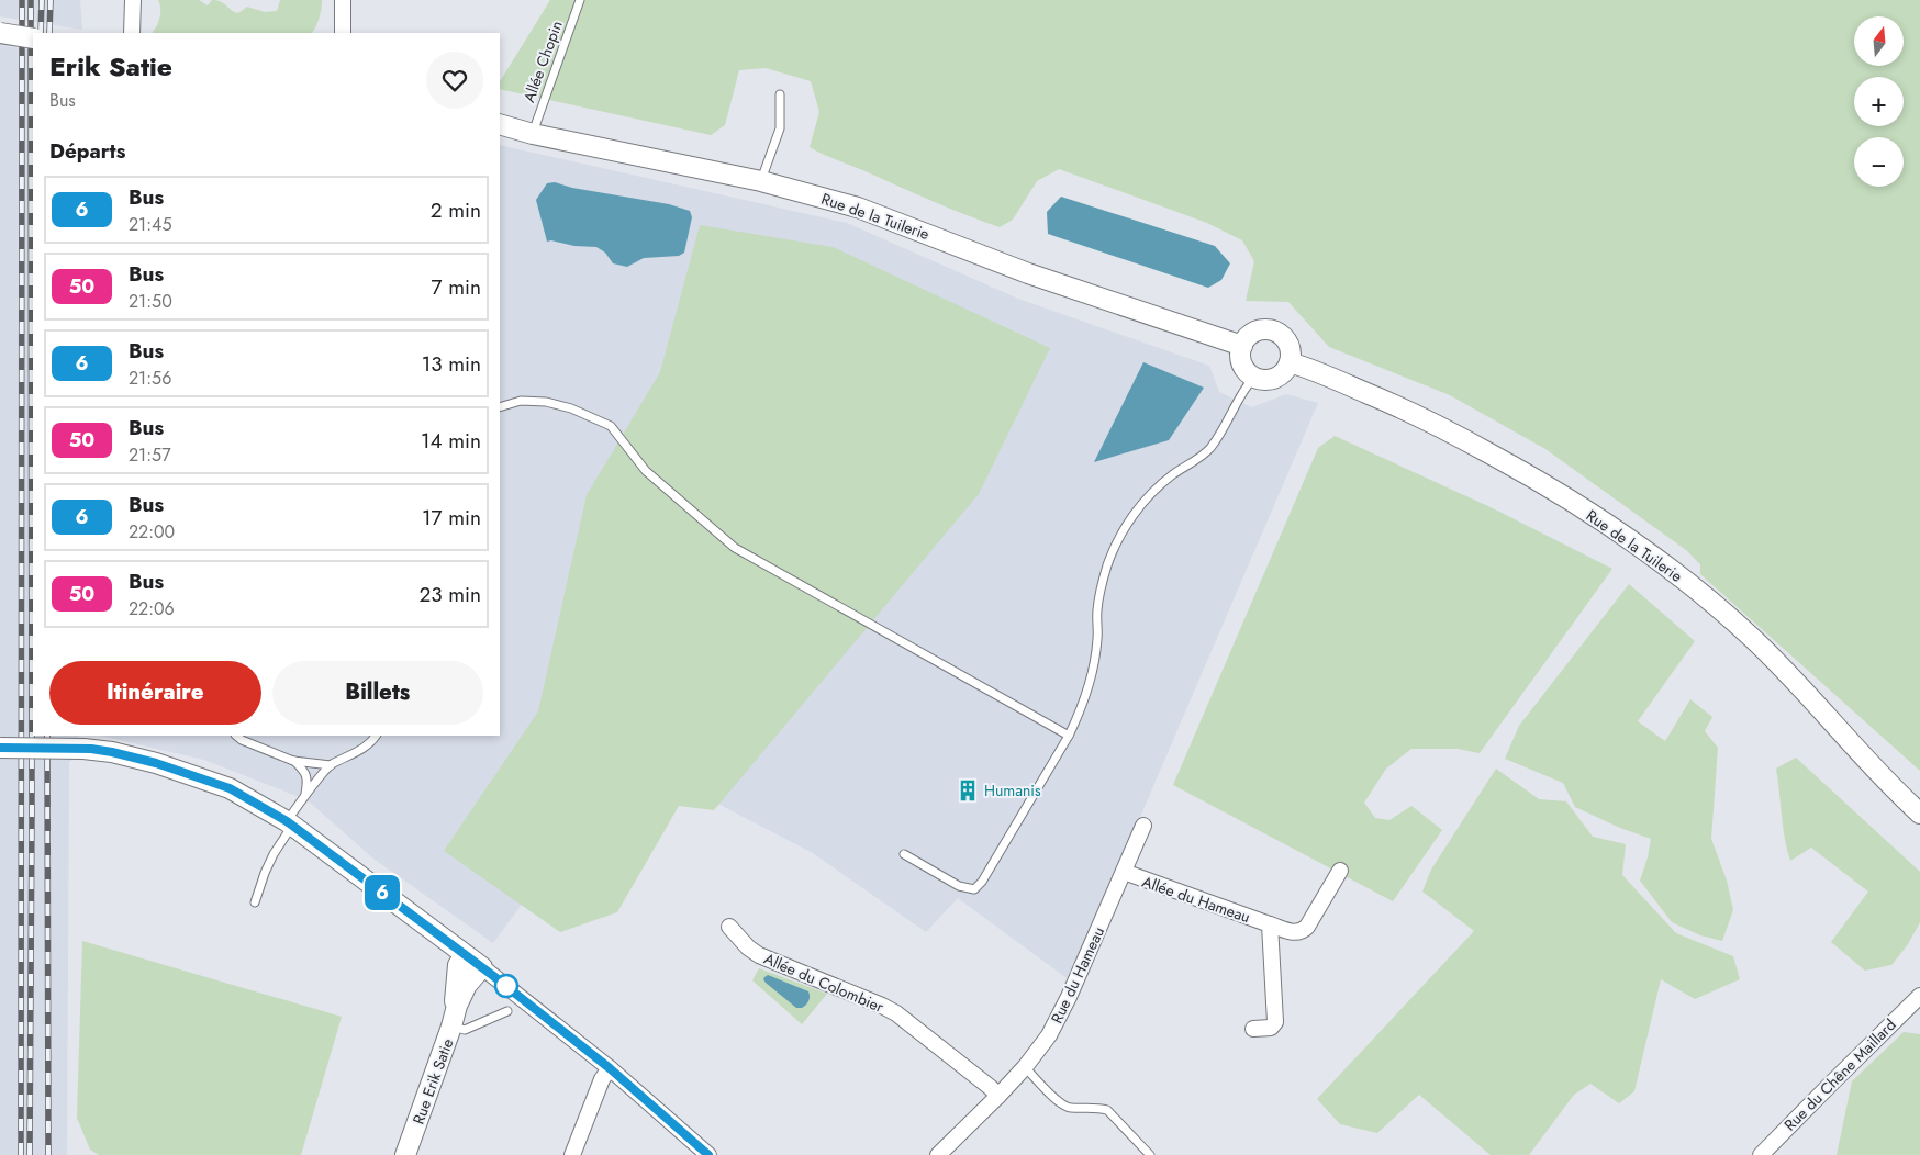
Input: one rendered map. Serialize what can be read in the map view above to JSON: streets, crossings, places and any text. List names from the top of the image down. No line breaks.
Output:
{"streets":{"street":["Rue de la Tuilerie","Allée du Hameau","Rue du Hameau","Allée du Colombier","Rue du Chêne Maillard","Rue Erik Satie"],"lane":["Allée Chopin"]},"crossings":[["Allée Chopin","Rue de la Tuilerie"],["Allée du Hameau","Rue du Hameau"],["Rue du Hameau","Allée du Colombier"]],"places":{"building":["Humanis"]},"lines":["bus line 6"],"north":"top","page":{"on_map":"6","map_buttons":["+","−"],"heading":[["Erik Satie","Bus"],"Départs"],"list":[{"mark":"6","name":"Bus","note":"21:45","value":"2 min"},{"mark":"50","name":"Bus","note":"21:50","value":"7 min"},{"mark":"6","name":"Bus","note":"21:56","value":"13 min"},{"mark":"50","name":"Bus","note":"21:57","value":"14 min"},{"mark":"6","name":"Bus","note":"22:00","value":"17 min"},{"mark":"50","name":"Bus","note":"22:06","value":"23 min"}],"buttons":["Itinéraire","Billets"]}}
